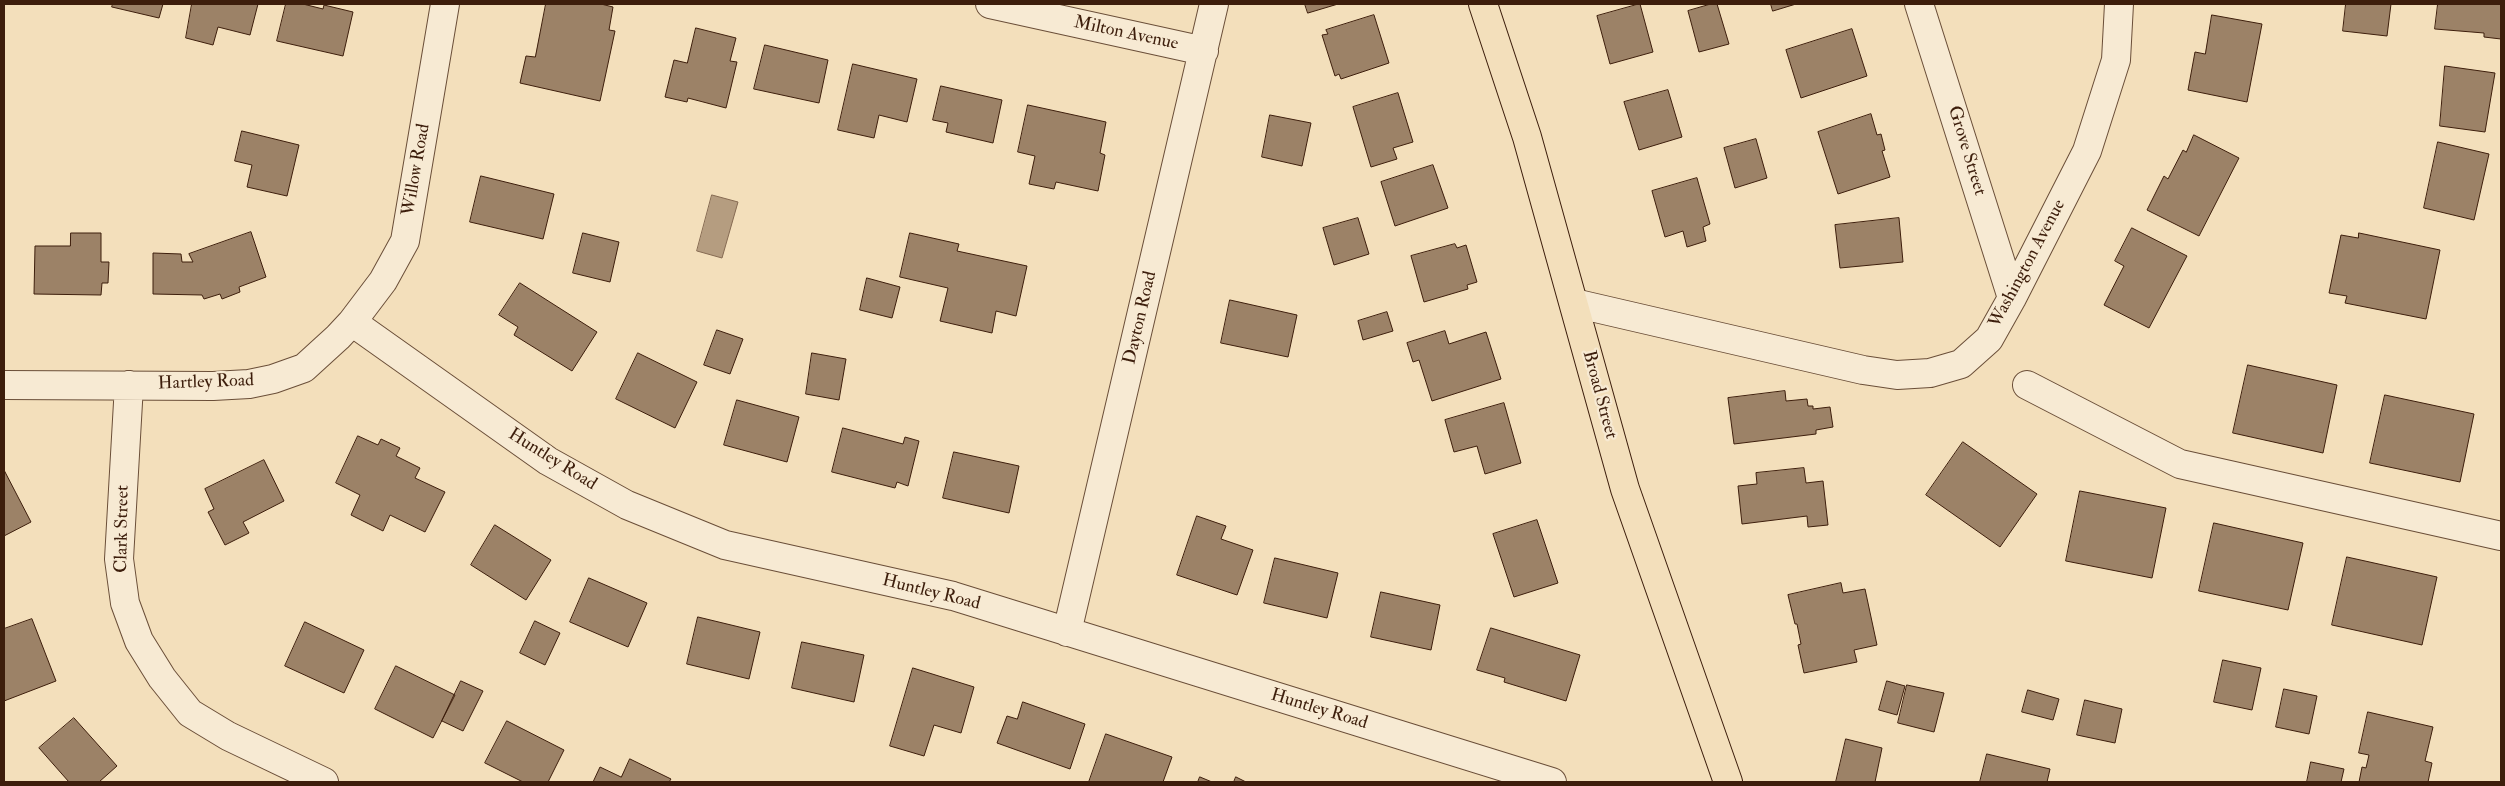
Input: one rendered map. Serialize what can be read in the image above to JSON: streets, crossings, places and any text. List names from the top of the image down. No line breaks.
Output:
{"streets":{"main road":["Broad Street"],"street":["Milton Avenue","Grove Street","Willow Road","Washington Avenue","Dayton Road","Hartley Road","Huntley Road","Clark Street"]},"crossings":[["Milton Avenue","Dayton Road"],["Grove Street","Washington Avenue"],["Willow Road","Hartley Road"],["Willow Road","Huntley Road"],["Washington Avenue","Broad Street"],["Dayton Road","Huntley Road"],["Hartley Road","Huntley Road"],["Hartley Road","Clark Street"]]}
